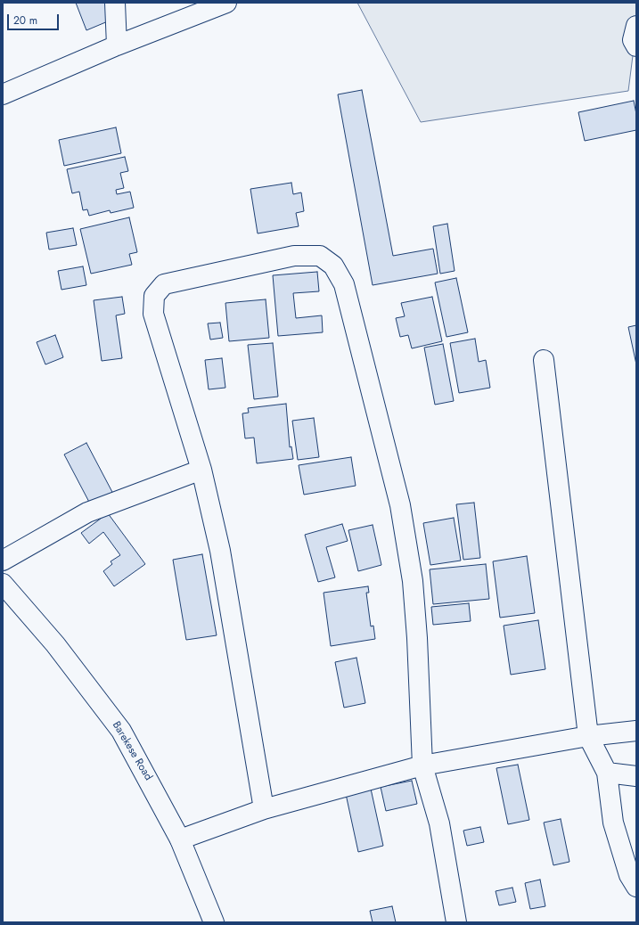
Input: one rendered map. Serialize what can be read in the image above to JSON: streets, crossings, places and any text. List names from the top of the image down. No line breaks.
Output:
{"streets":{"street":["Barekese Road"]},"scale_bar":"20 m"}
